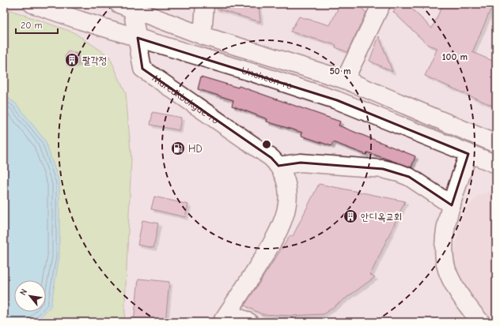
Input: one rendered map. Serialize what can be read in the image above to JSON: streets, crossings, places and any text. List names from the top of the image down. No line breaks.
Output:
{"streets":{"street":["Uncheon-ro","Mareukbokgae-ro"]},"crossings":[["Uncheon-ro","Mareukbokgae-ro"]],"places":{"building":["팔각정","안디옥교회"],"fuel station":["HD"]},"scale_bar":"20 m","north":"top left","rings":["100 m","50 m"]}
